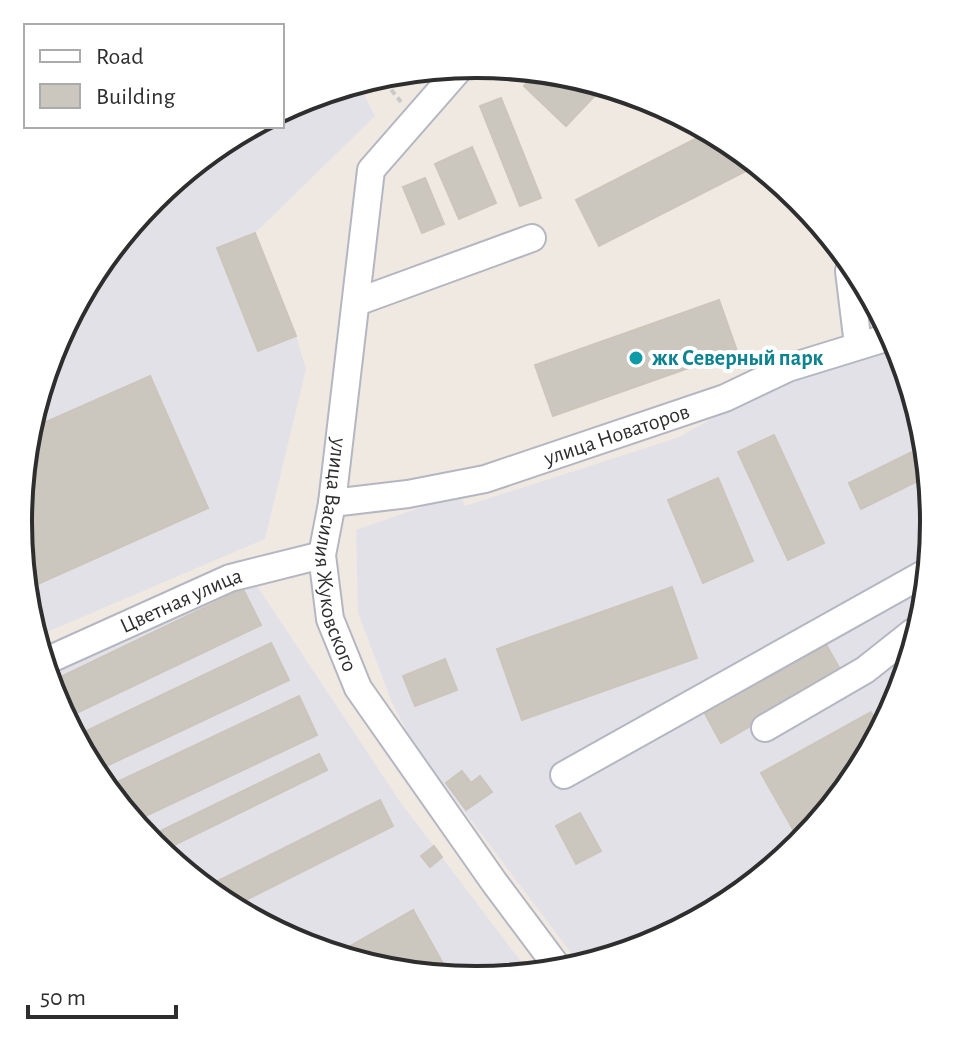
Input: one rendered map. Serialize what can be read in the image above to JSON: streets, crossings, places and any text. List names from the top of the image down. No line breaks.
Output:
{"streets":{"street":["улица Новаторов","улица Василия Жуковского","Цветная улица"]},"crossings":[["улица Новаторов","улица Василия Жуковского"],["улица Василия Жуковского","Цветная улица"]],"places":["жк Северный парк"],"legend":["Road","Building"],"scale_bar":"50 m"}
